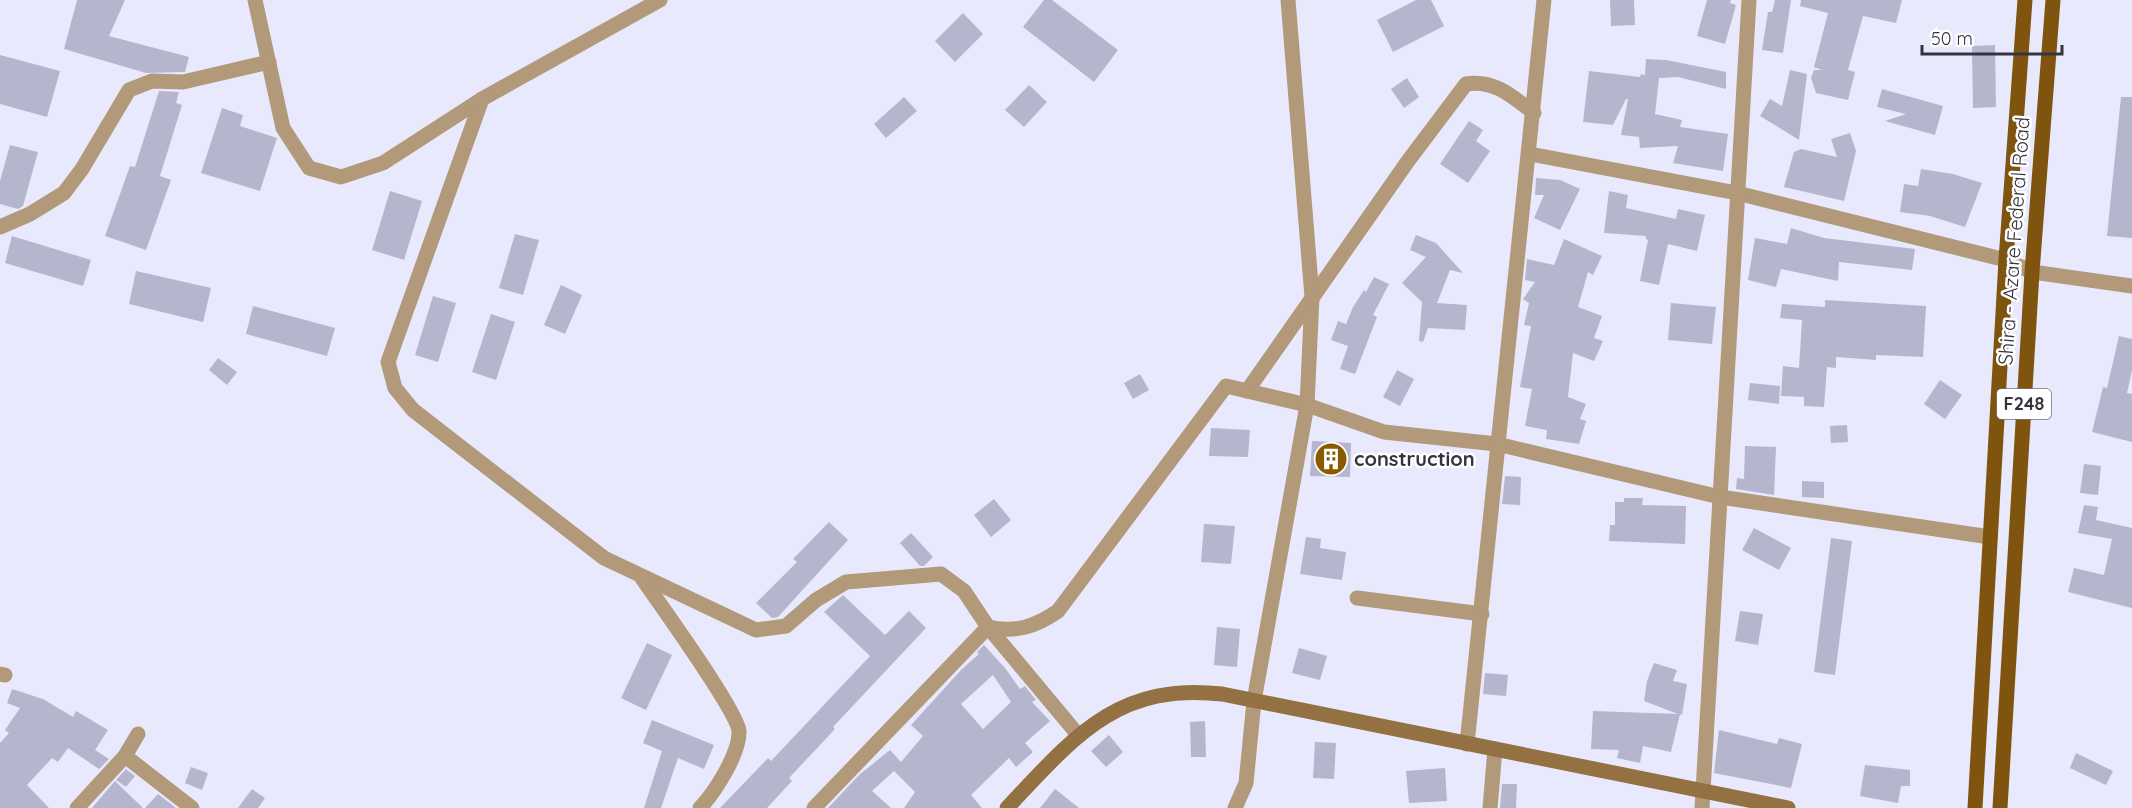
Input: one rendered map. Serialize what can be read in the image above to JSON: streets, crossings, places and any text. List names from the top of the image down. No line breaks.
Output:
{"streets":{"main road":["Shira - Azare Federal Road","F248"]},"places":{"building":["construction"]},"scale_bar":"50 m"}
